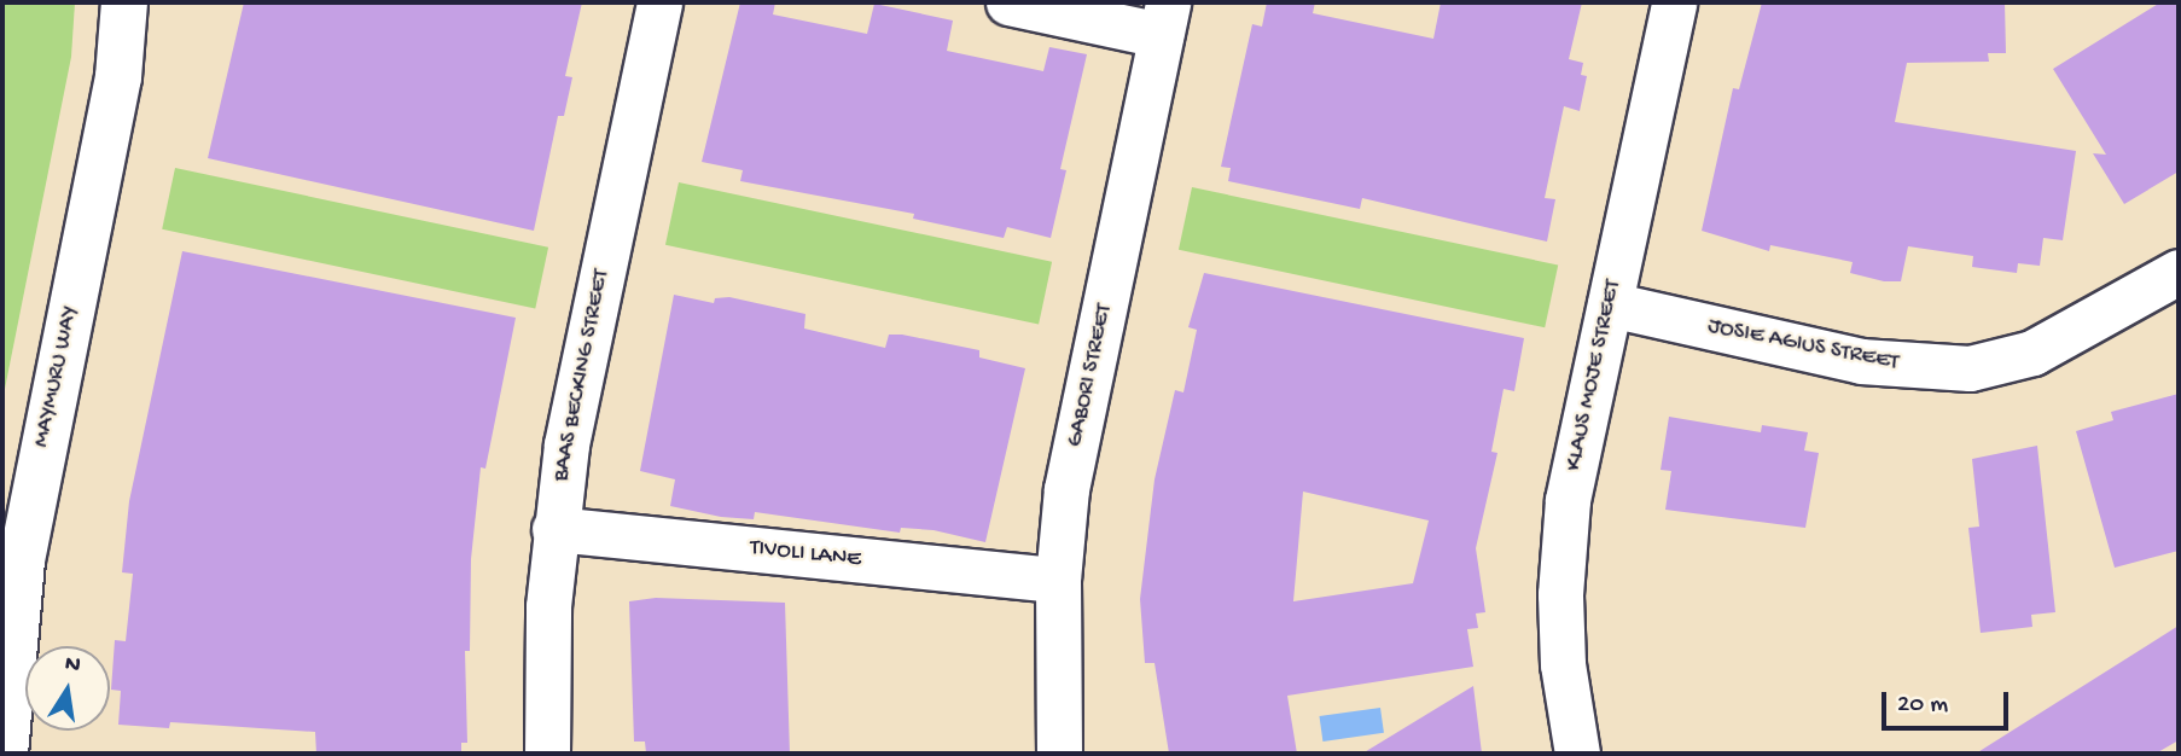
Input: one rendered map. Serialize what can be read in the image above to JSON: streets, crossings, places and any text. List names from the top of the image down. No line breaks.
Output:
{"streets":{"street":["JOSIE AGIUS STREET","BAAS BECKING STREET","GABORI STREET","KLAUS MOJE STREET","MAYMURU WAY","TIVOLI LANE"]},"crossings":[["JOSIE AGIUS STREET","KLAUS MOJE STREET"],["BAAS BECKING STREET","TIVOLI LANE"],["GABORI STREET","TIVOLI LANE"]],"scale_bar":"20 m","north":"top"}
